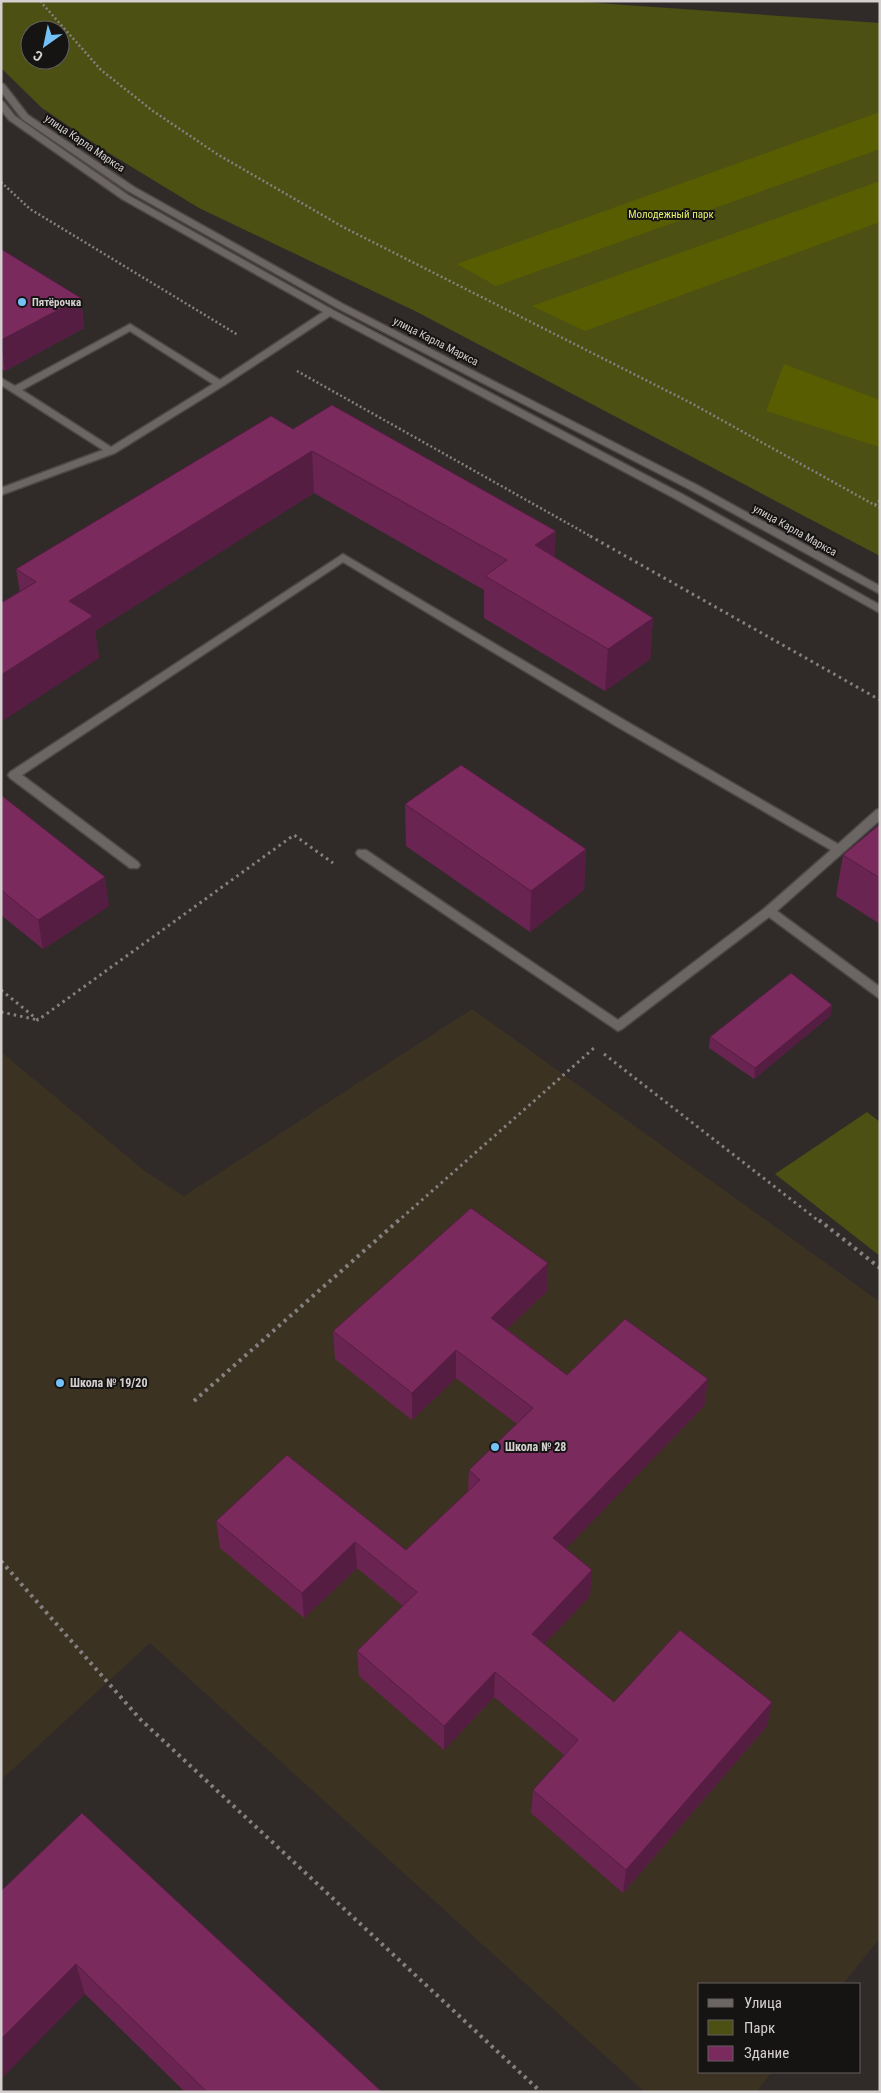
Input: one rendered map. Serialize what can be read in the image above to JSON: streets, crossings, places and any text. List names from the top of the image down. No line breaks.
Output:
{"streets":{"street":["улица Карла Маркса"]},"parks":["Молодежный парк"],"places":["Пятёрочка","Школа № 19/20","Школа № 28"],"legend":["Улица","Парк","Здание"],"north":"bottom left"}
